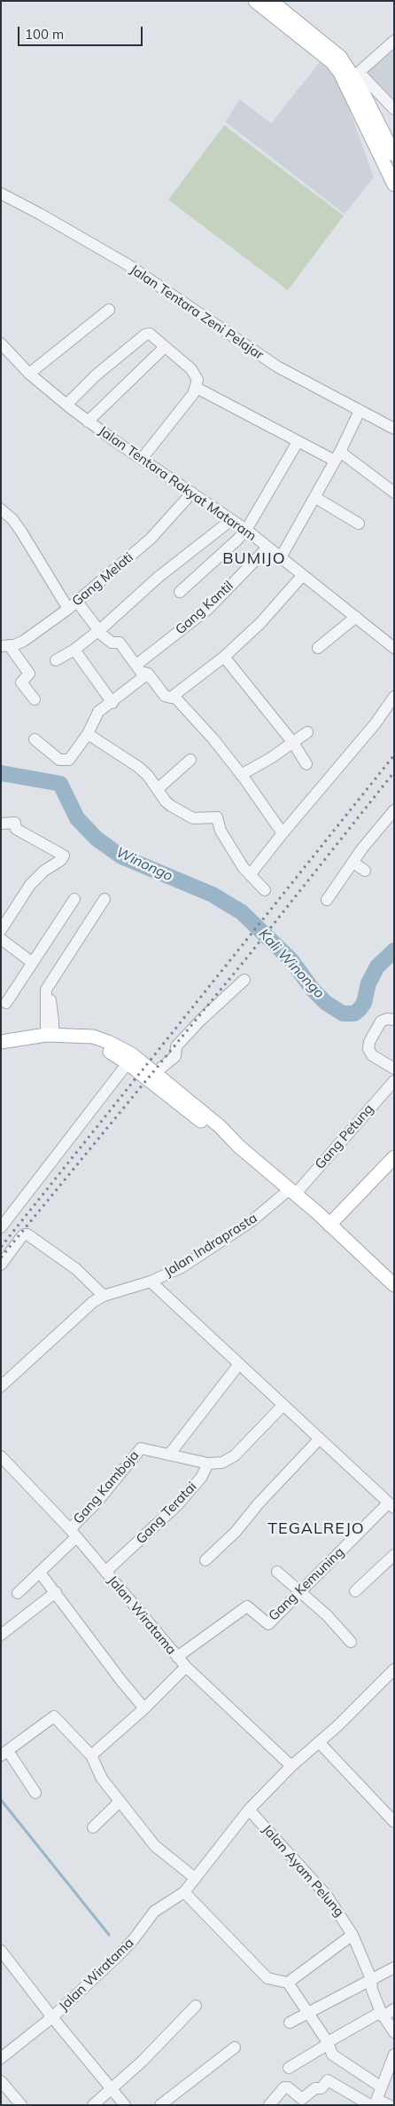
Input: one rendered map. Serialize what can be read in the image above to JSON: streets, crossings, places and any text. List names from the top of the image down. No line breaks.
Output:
{"streets":{"street":["Jalan Tentara Zeni Pelajar","Jalan Tentara Rakyat Mataram","Gang Melati","Gang Kantil","Gang Petung","Jalan Indraprasta","Gang Kamboja","Gang Teratai","Gang Kemuning","Jalan Wiratama","Jalan Ayam Pelung"]},"crossings":[["Jalan Tentara Rakyat Mataram","Gang Melati"],["Jalan Tentara Rakyat Mataram","Gang Kantil"],["Gang Petung","Jalan Indraprasta"],["Gang Kamboja","Gang Teratai"],["Gang Kamboja","Jalan Wiratama"],["Gang Teratai","Jalan Wiratama"],["Gang Kemuning","Jalan Wiratama"],["Jalan Wiratama","Jalan Ayam Pelung"]],"districts":["BUMIJO","TEGALREJO"],"water":["Winongo","Kali Winongo"],"scale_bar":"100 m"}
